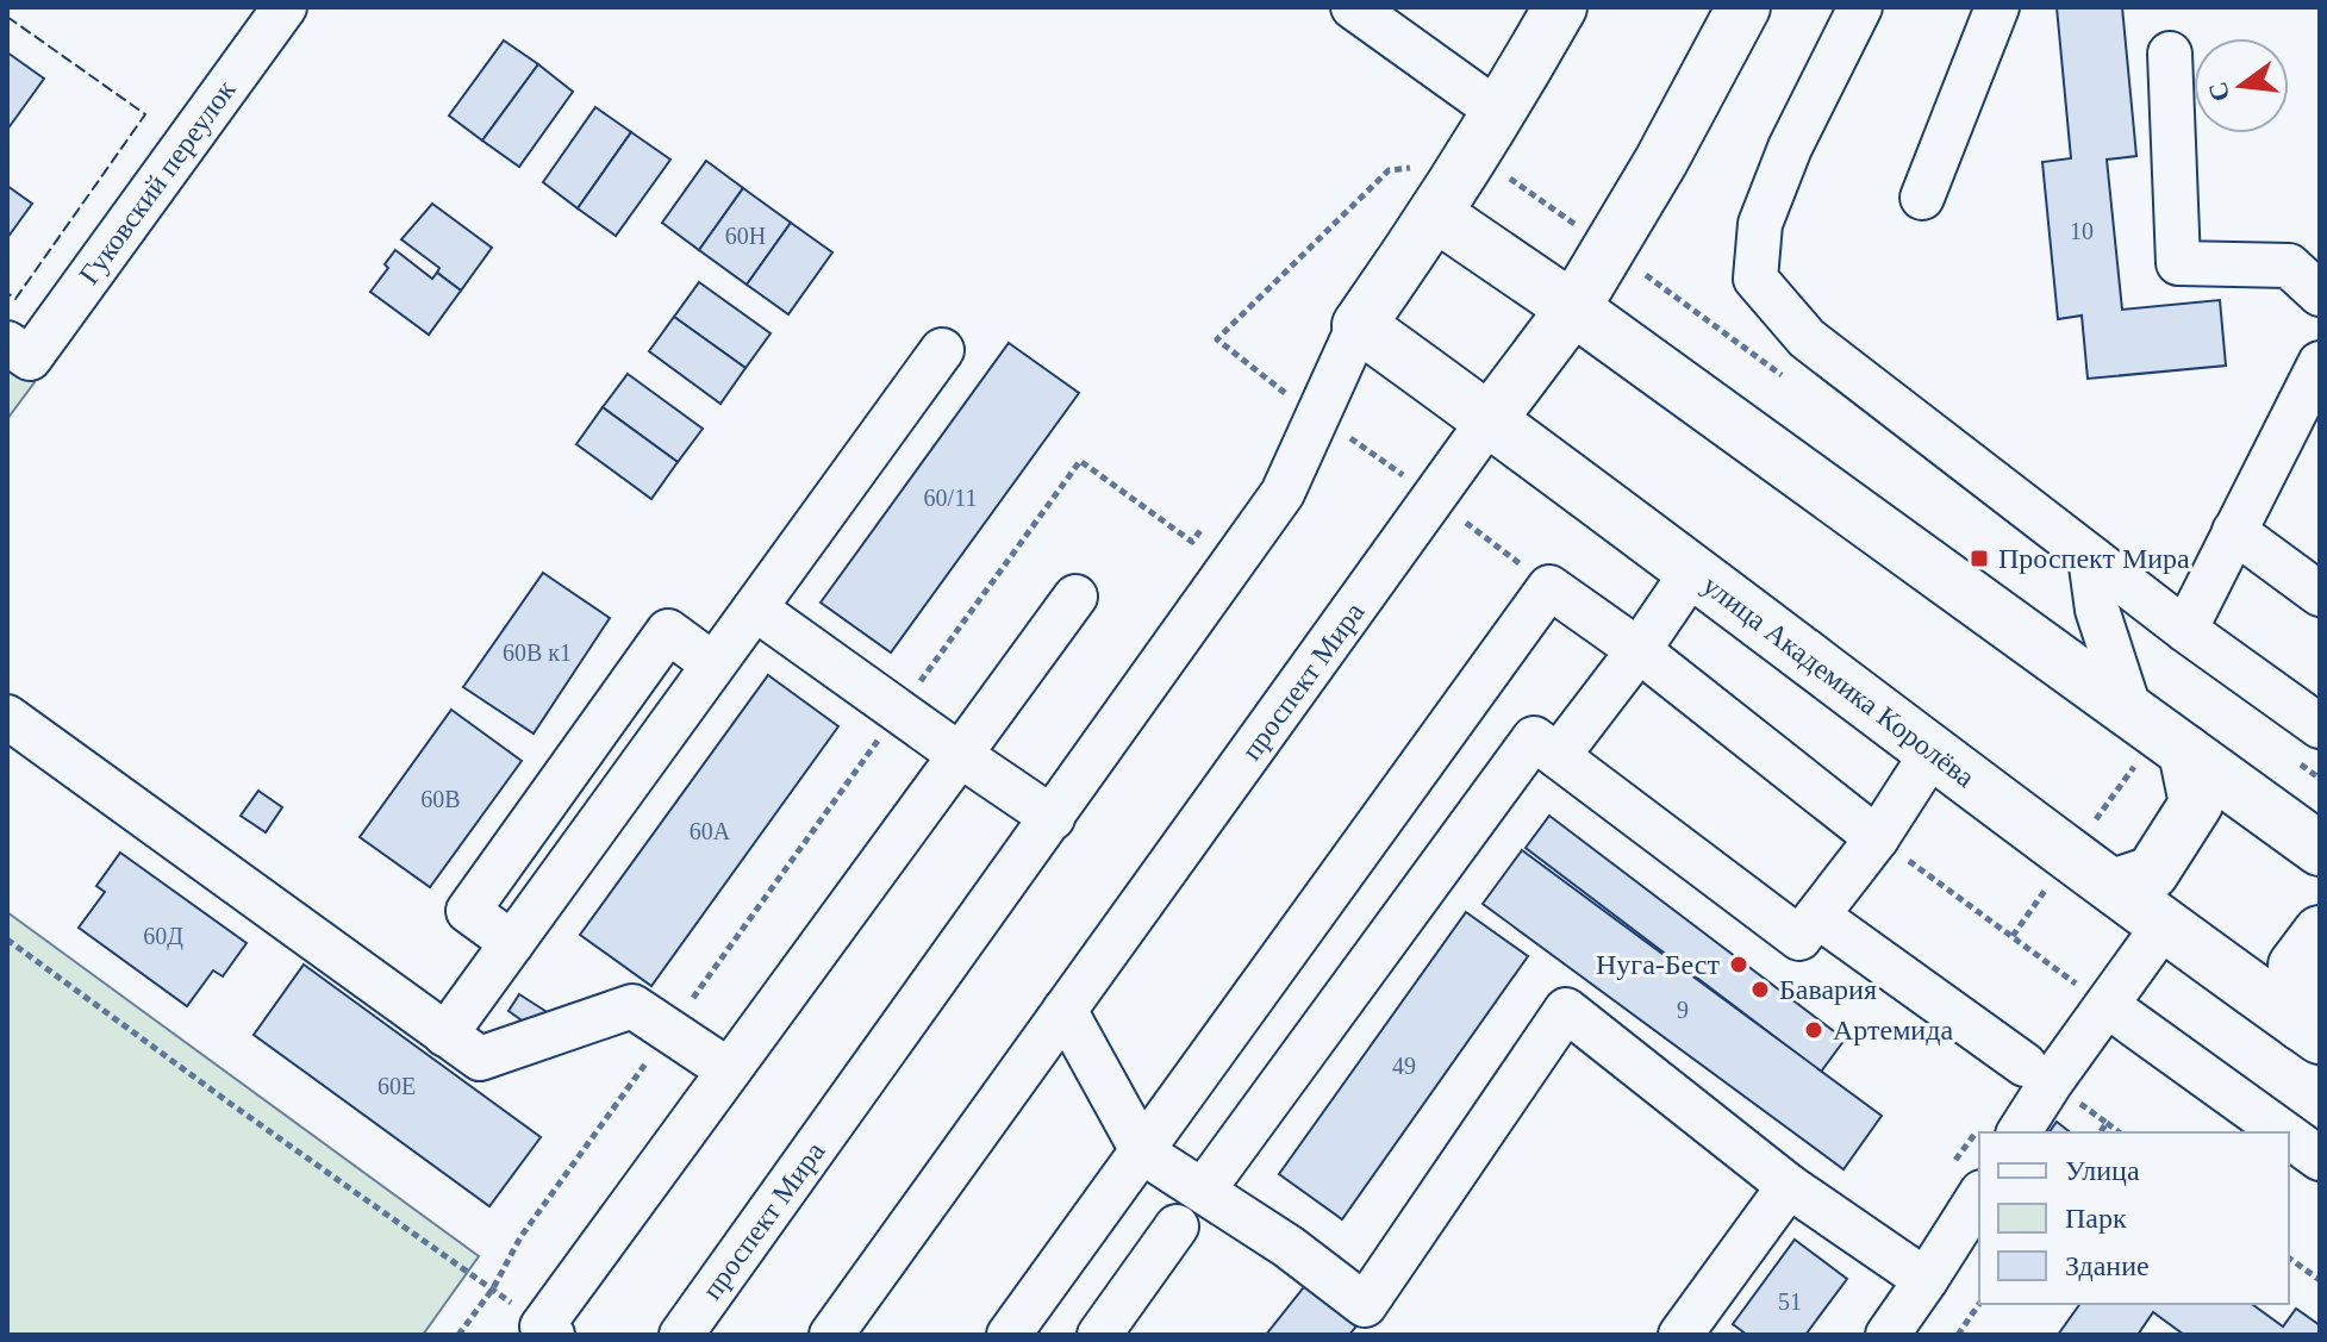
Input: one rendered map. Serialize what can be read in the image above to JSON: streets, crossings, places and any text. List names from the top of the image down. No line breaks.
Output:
{"streets":{"main road":["проспект Мира","улица Академика Королёва"],"street":["Гуковский переулок"]},"crossings":[["проспект Мира","улица Академика Королёва"]],"places":{"transit":["Проспект Мира"],"other":["Нуга-Бест","Бавария","Артемида"]},"house_numbers":["10","60Н","60/11","60В к1","60В","60А","60Д","9","49","60Е","51"],"legend":["Улица","Парк","Здание"],"north":"left"}
